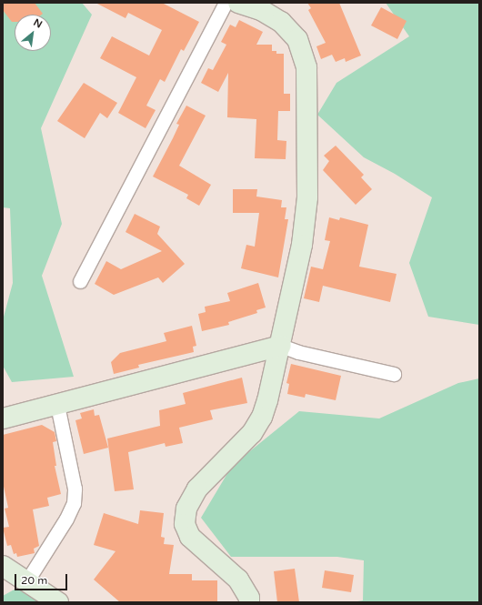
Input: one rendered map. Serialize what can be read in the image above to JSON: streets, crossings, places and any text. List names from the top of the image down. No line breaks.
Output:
{"scale_bar":"20 m","north":"top right"}
